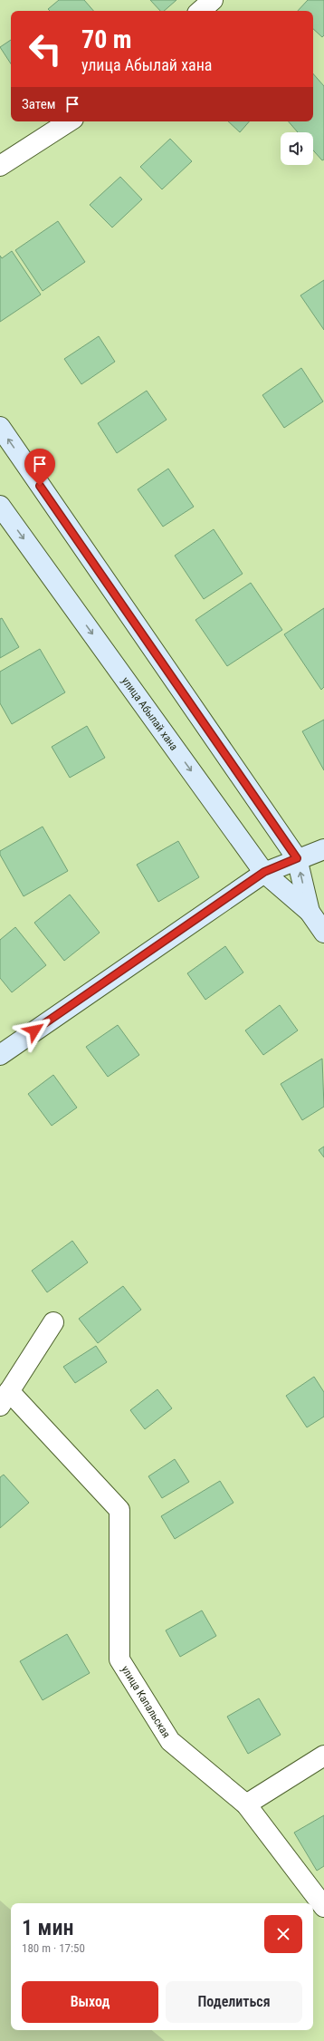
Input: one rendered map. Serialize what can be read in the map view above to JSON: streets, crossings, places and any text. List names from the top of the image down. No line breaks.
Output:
{"streets":{"street":["улица Абылай хана","улица Капальская"]},"page":{"turn":["70 m","улица Абылай хана"],"then":"Затем","heading":["1 мин","180 m · 17:50"],"buttons":["Выход","Поделиться"]}}
